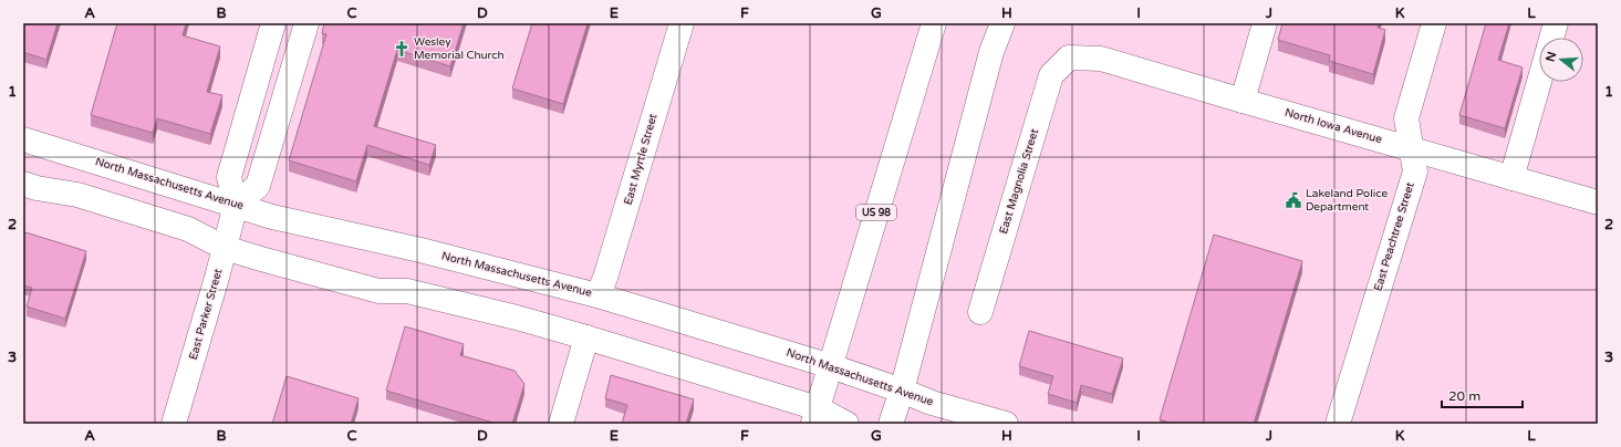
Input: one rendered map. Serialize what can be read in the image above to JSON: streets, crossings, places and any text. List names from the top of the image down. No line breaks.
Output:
{"streets":{"main road":["North Iowa Avenue","East Myrtle Street","East Magnolia Street","North Massachusetts Avenue","US 98","East Peachtree Street","East Parker Street"]},"crossings":[["North Iowa Avenue","East Magnolia Street"],["North Iowa Avenue","East Peachtree Street"],["East Myrtle Street","North Massachusetts Avenue"],["North Massachusetts Avenue","US 98"],["North Massachusetts Avenue","East Parker Street"]],"places":{"church":["Wesley Memorial Church"],"public building":["Lakeland Police Department"]},"scale_bar":"20 m","north":"left","grid":{"columns":["A","B","C","D","E","F","G","H","I","J","K","L"],"rows":["1","2","3"]}}
